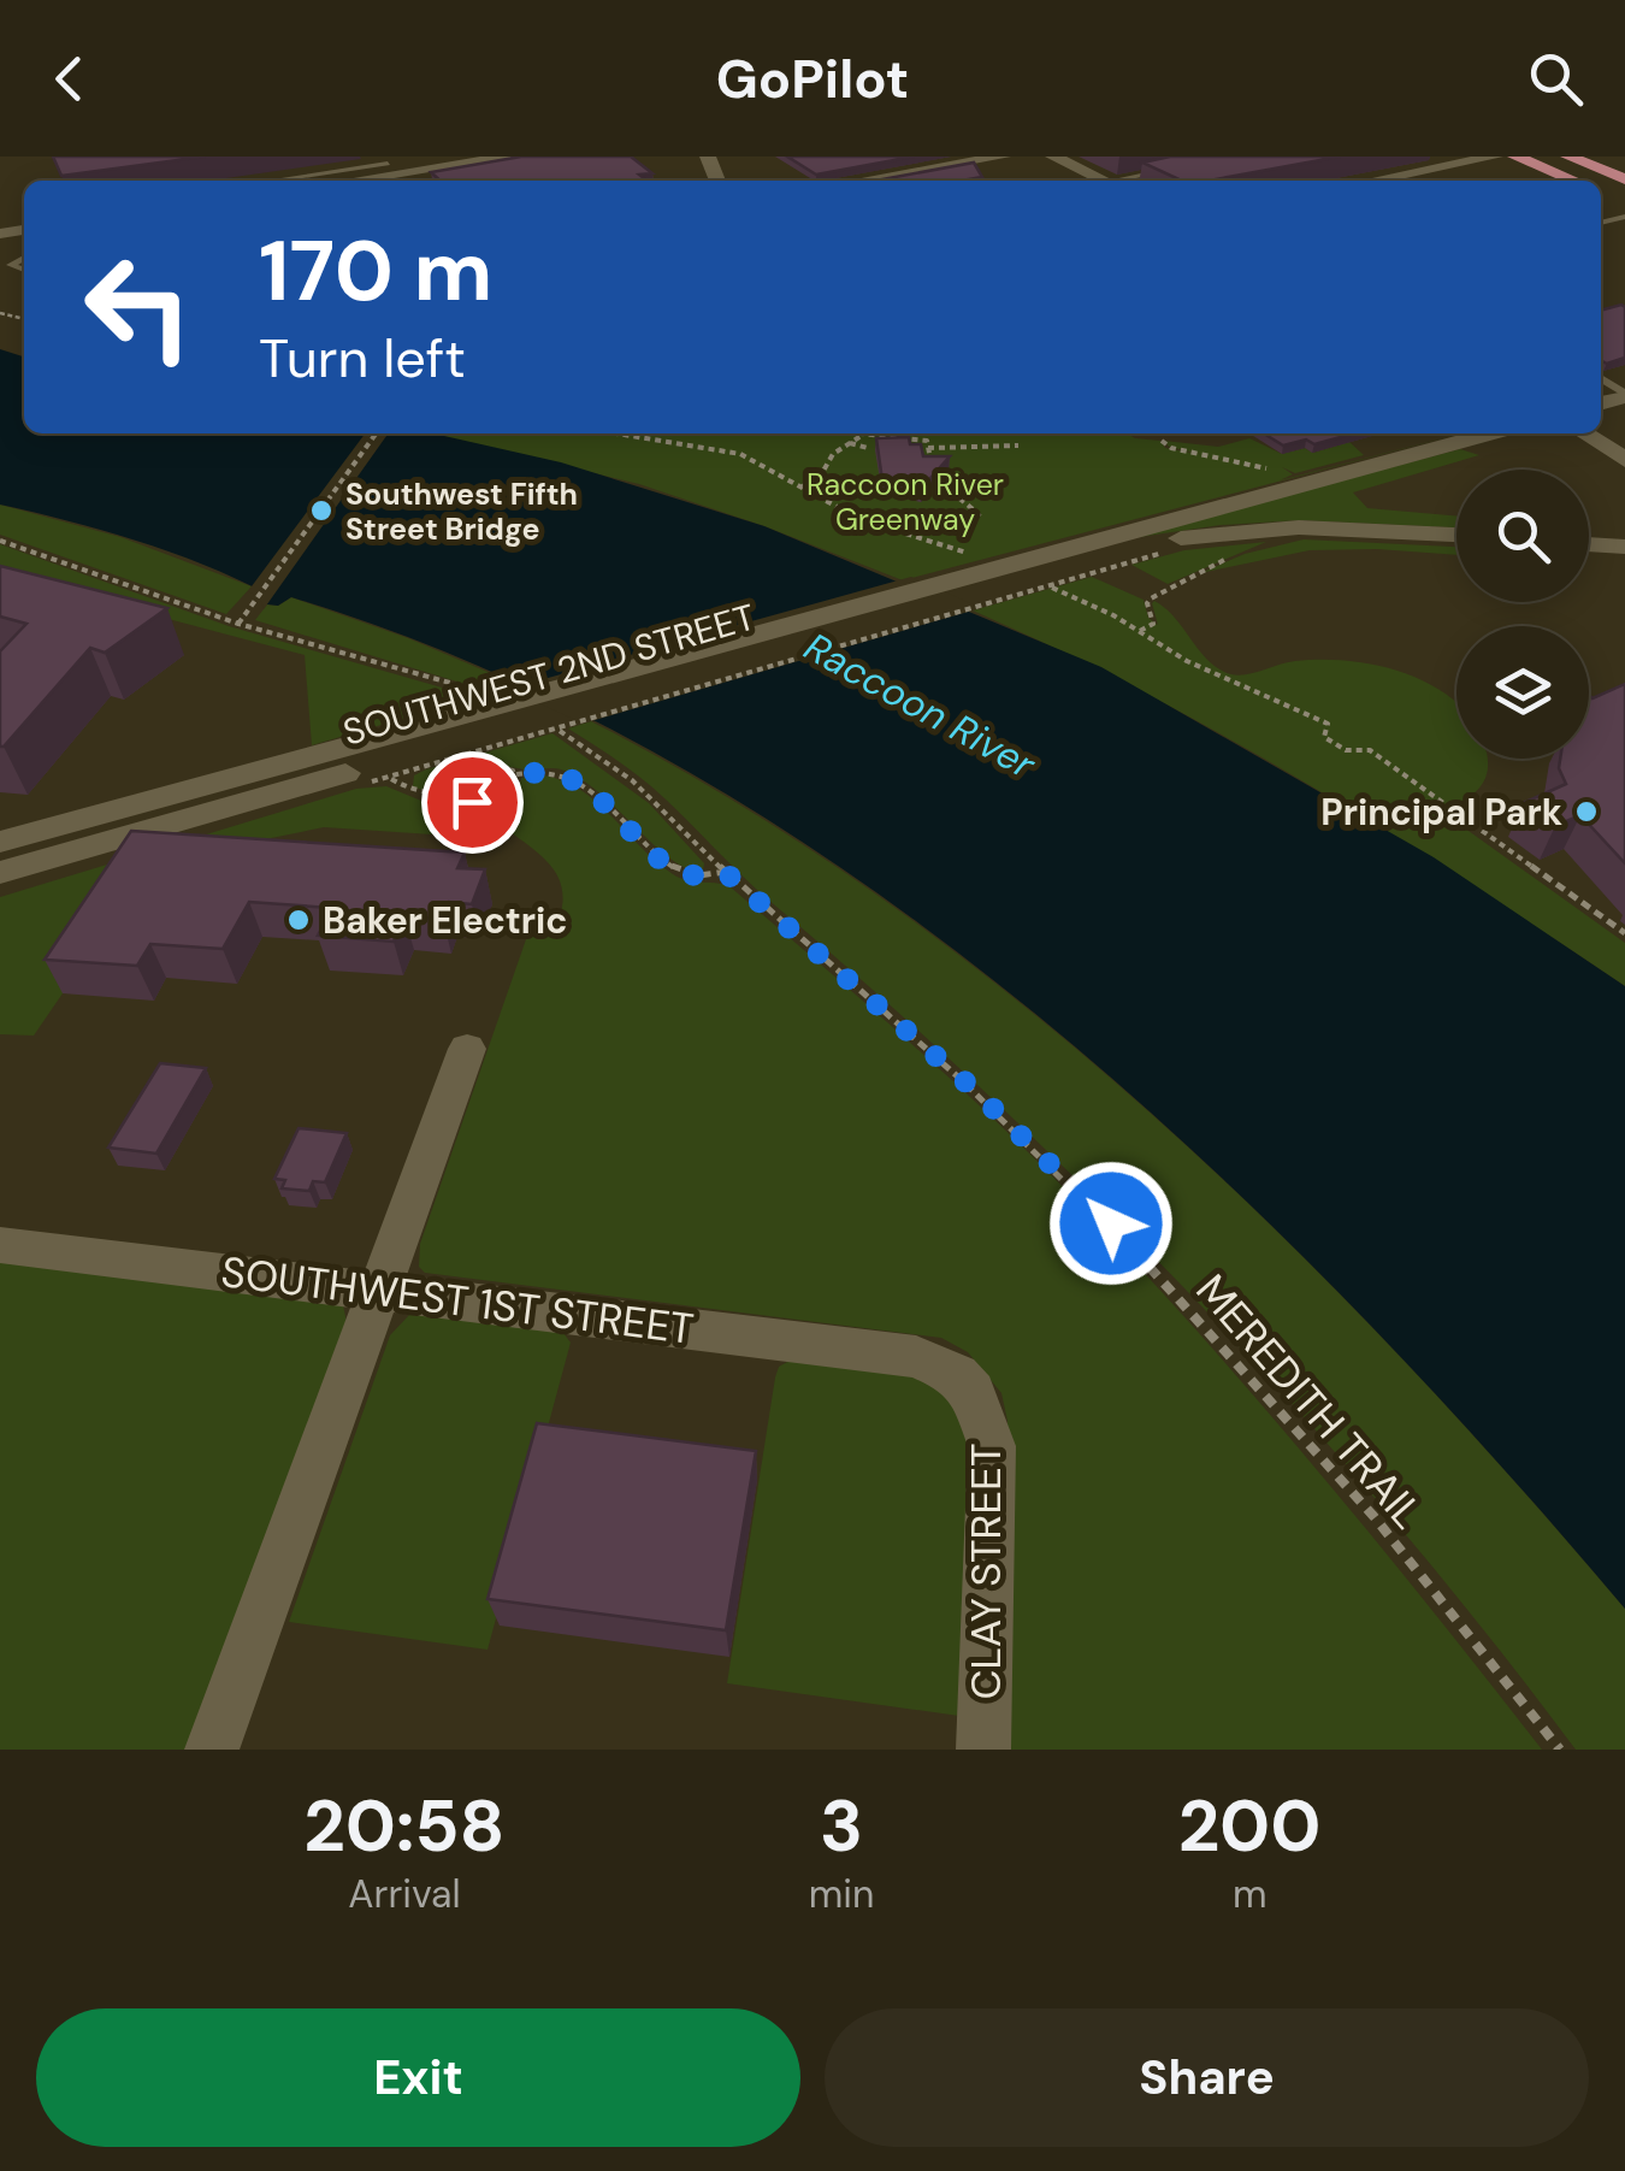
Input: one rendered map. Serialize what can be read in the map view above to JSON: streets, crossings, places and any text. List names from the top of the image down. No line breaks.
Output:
{"streets":{"main road":["SOUTHWEST 2ND STREET","SOUTHWEST 1ST STREET","CLAY STREET"],"path":["MEREDITH TRAIL"]},"crossings":[["SOUTHWEST 1ST STREET","CLAY STREET"]],"water":["Raccoon River"],"parks":["Raccoon River Greenway"],"places":["Southwest Fifth Street Bridge","Principal Park","Baker Electric"],"page":{"header":"GoPilot","turn":["170 m","Turn left"],"eta":["20:58","Arrival","3","min","200","m"],"buttons":["Exit","Share"]}}
